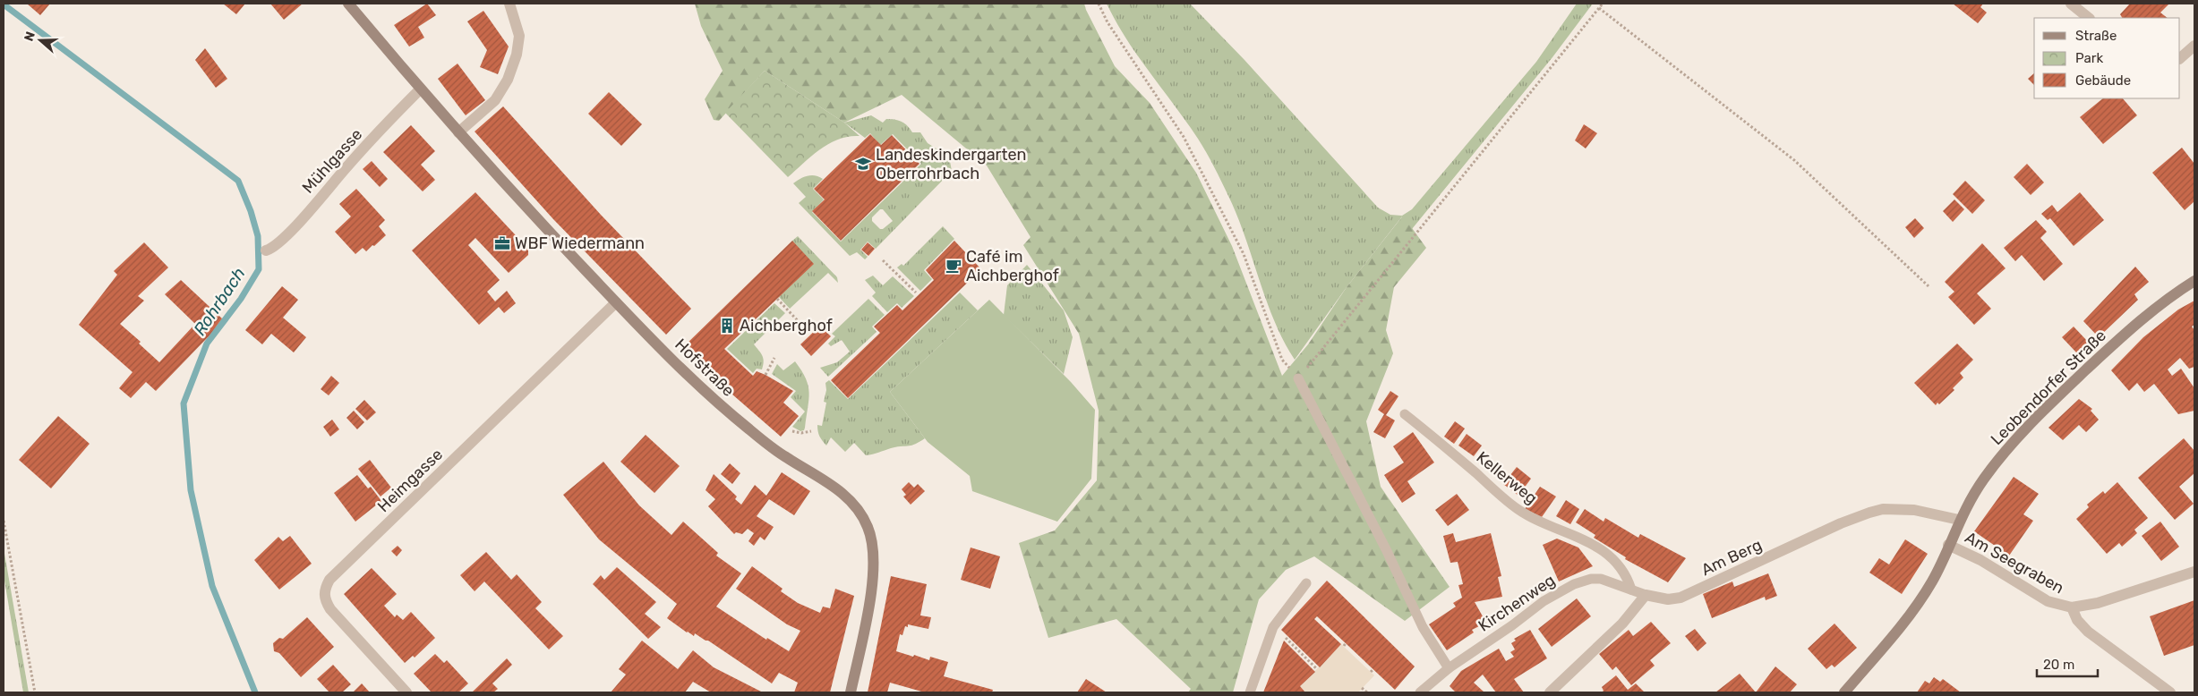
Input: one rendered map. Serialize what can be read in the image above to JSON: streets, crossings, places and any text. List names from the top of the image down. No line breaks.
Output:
{"streets":{"main road":["Hofstraße","Leobendorfer Straße"],"street":["Mühlgasse","Heimgasse","Am Berg","Am Seegraben"],"lane":["Kellerweg","Kirchenweg"]},"crossings":[["Mühlgasse","Hofstraße"],["Hofstraße","Heimgasse"],["Leobendorfer Straße","Am Berg"],["Leobendorfer Straße","Am Seegraben"],["Kellerweg","Kirchenweg"],["Am Berg","Kirchenweg"]],"water":["Rohrbach"],"places":{"school or university":["Landeskindergarten Oberrohrbach"],"office":["WBF Wiedermann"],"cafe":["Café im Aichberghof"],"building":["Aichberghof"]},"legend":["Straße","Park","Gebäude"],"scale_bar":"20 m","north":"left"}
